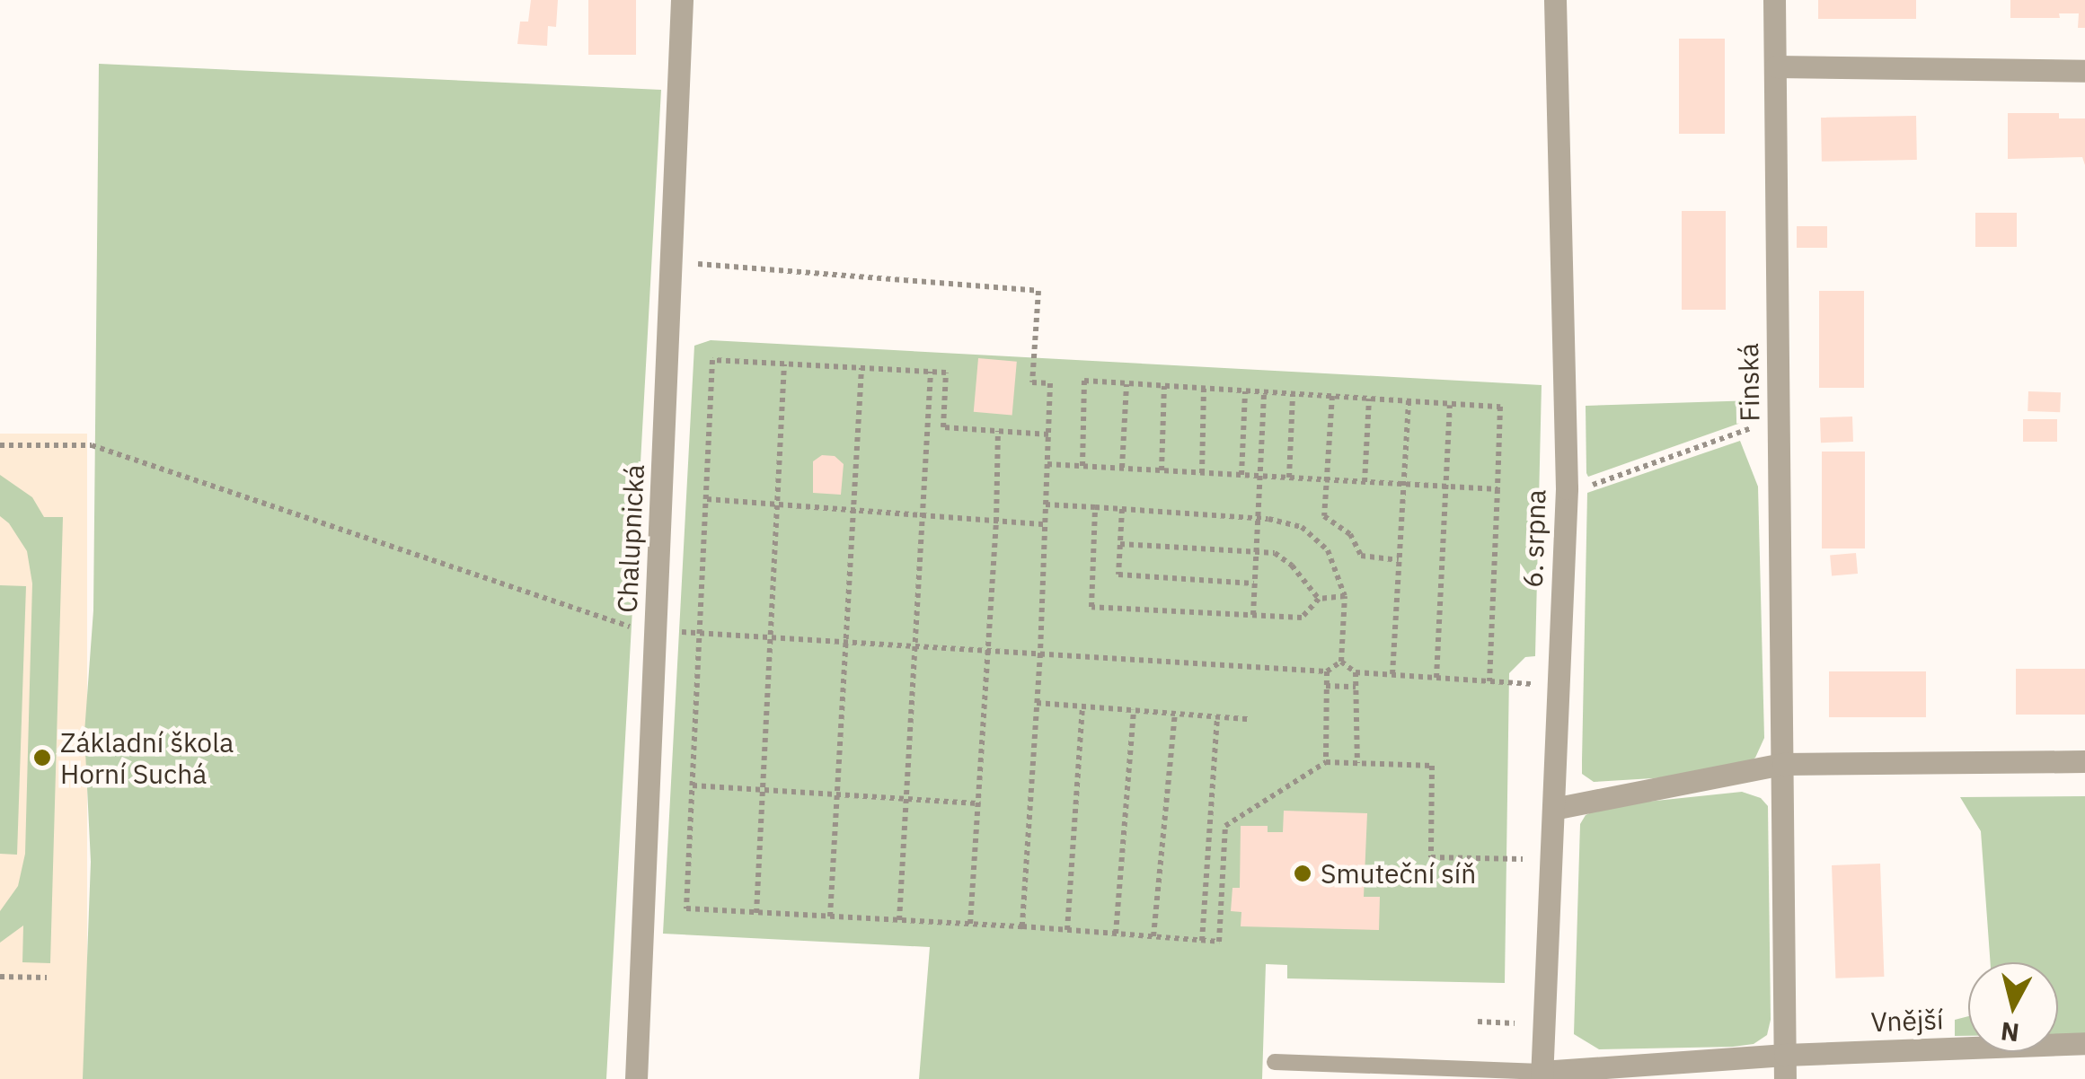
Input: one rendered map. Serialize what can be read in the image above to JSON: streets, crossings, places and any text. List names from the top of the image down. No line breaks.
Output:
{"streets":{"street":["Finská","Chalupnická","6. srpna","Vnější"]},"crossings":[["6. srpna","Vnější"]],"places":["Základní škola Horní Suchá","Smuteční síň"],"north":"bottom"}
